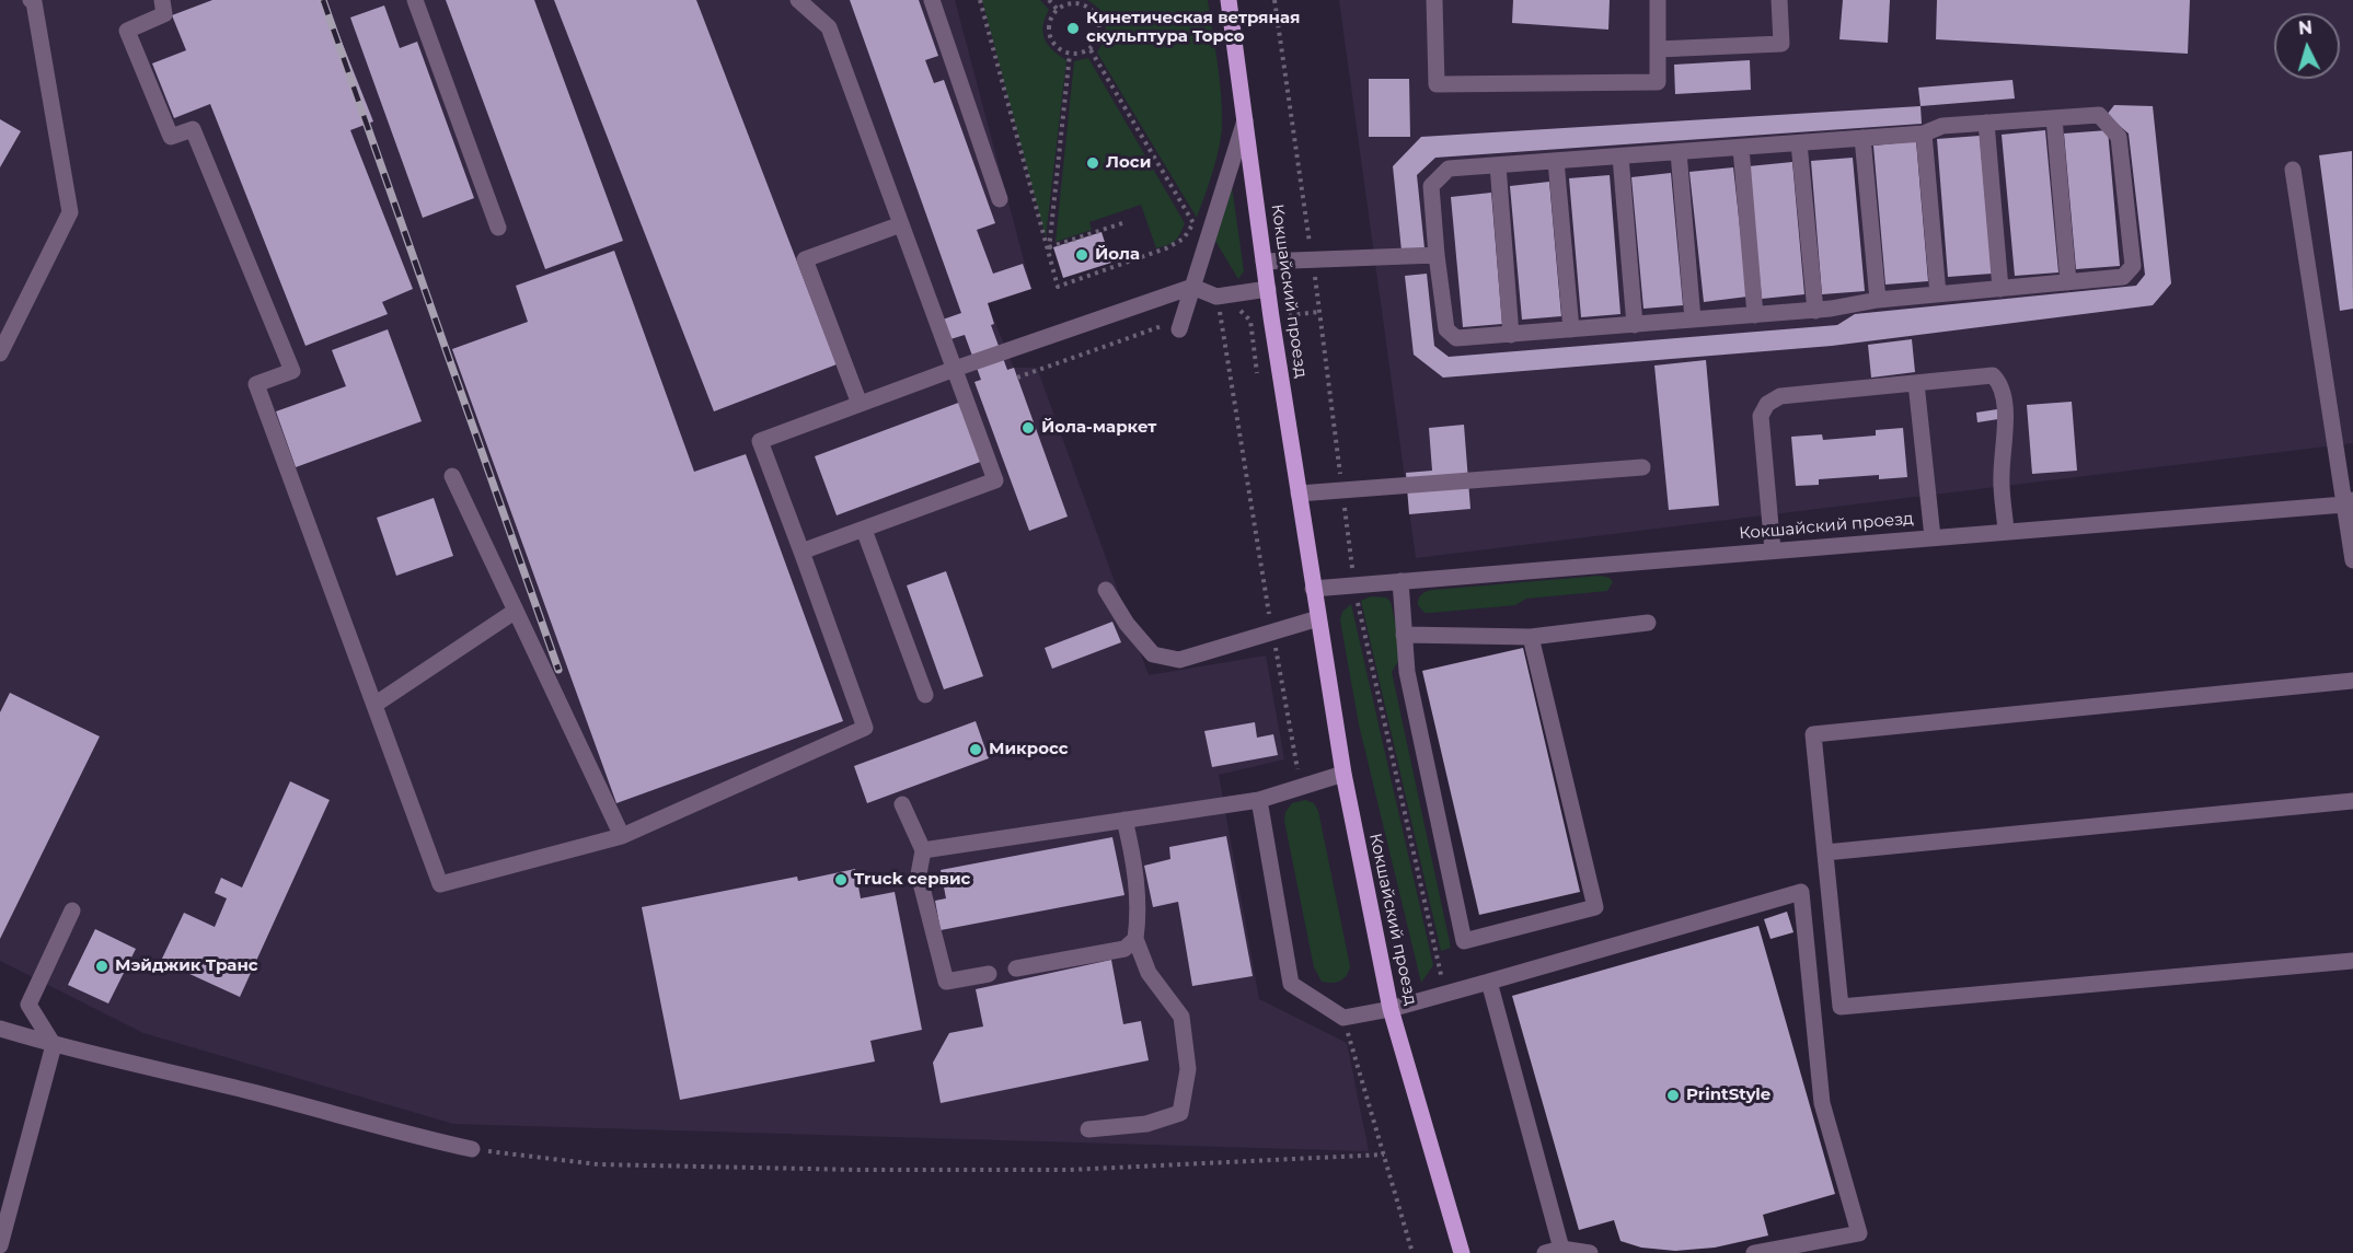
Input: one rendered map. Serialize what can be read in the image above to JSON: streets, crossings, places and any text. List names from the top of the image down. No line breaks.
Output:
{"streets":{"main road":["Кокшайский проезд"]},"places":["Кинетическая ветряная скульптура Торсо","Лоси","Йола","Йола-маркет","Микросс","Truck сервис","Мэйджик Транс","PrintStyle"],"north":"top"}
